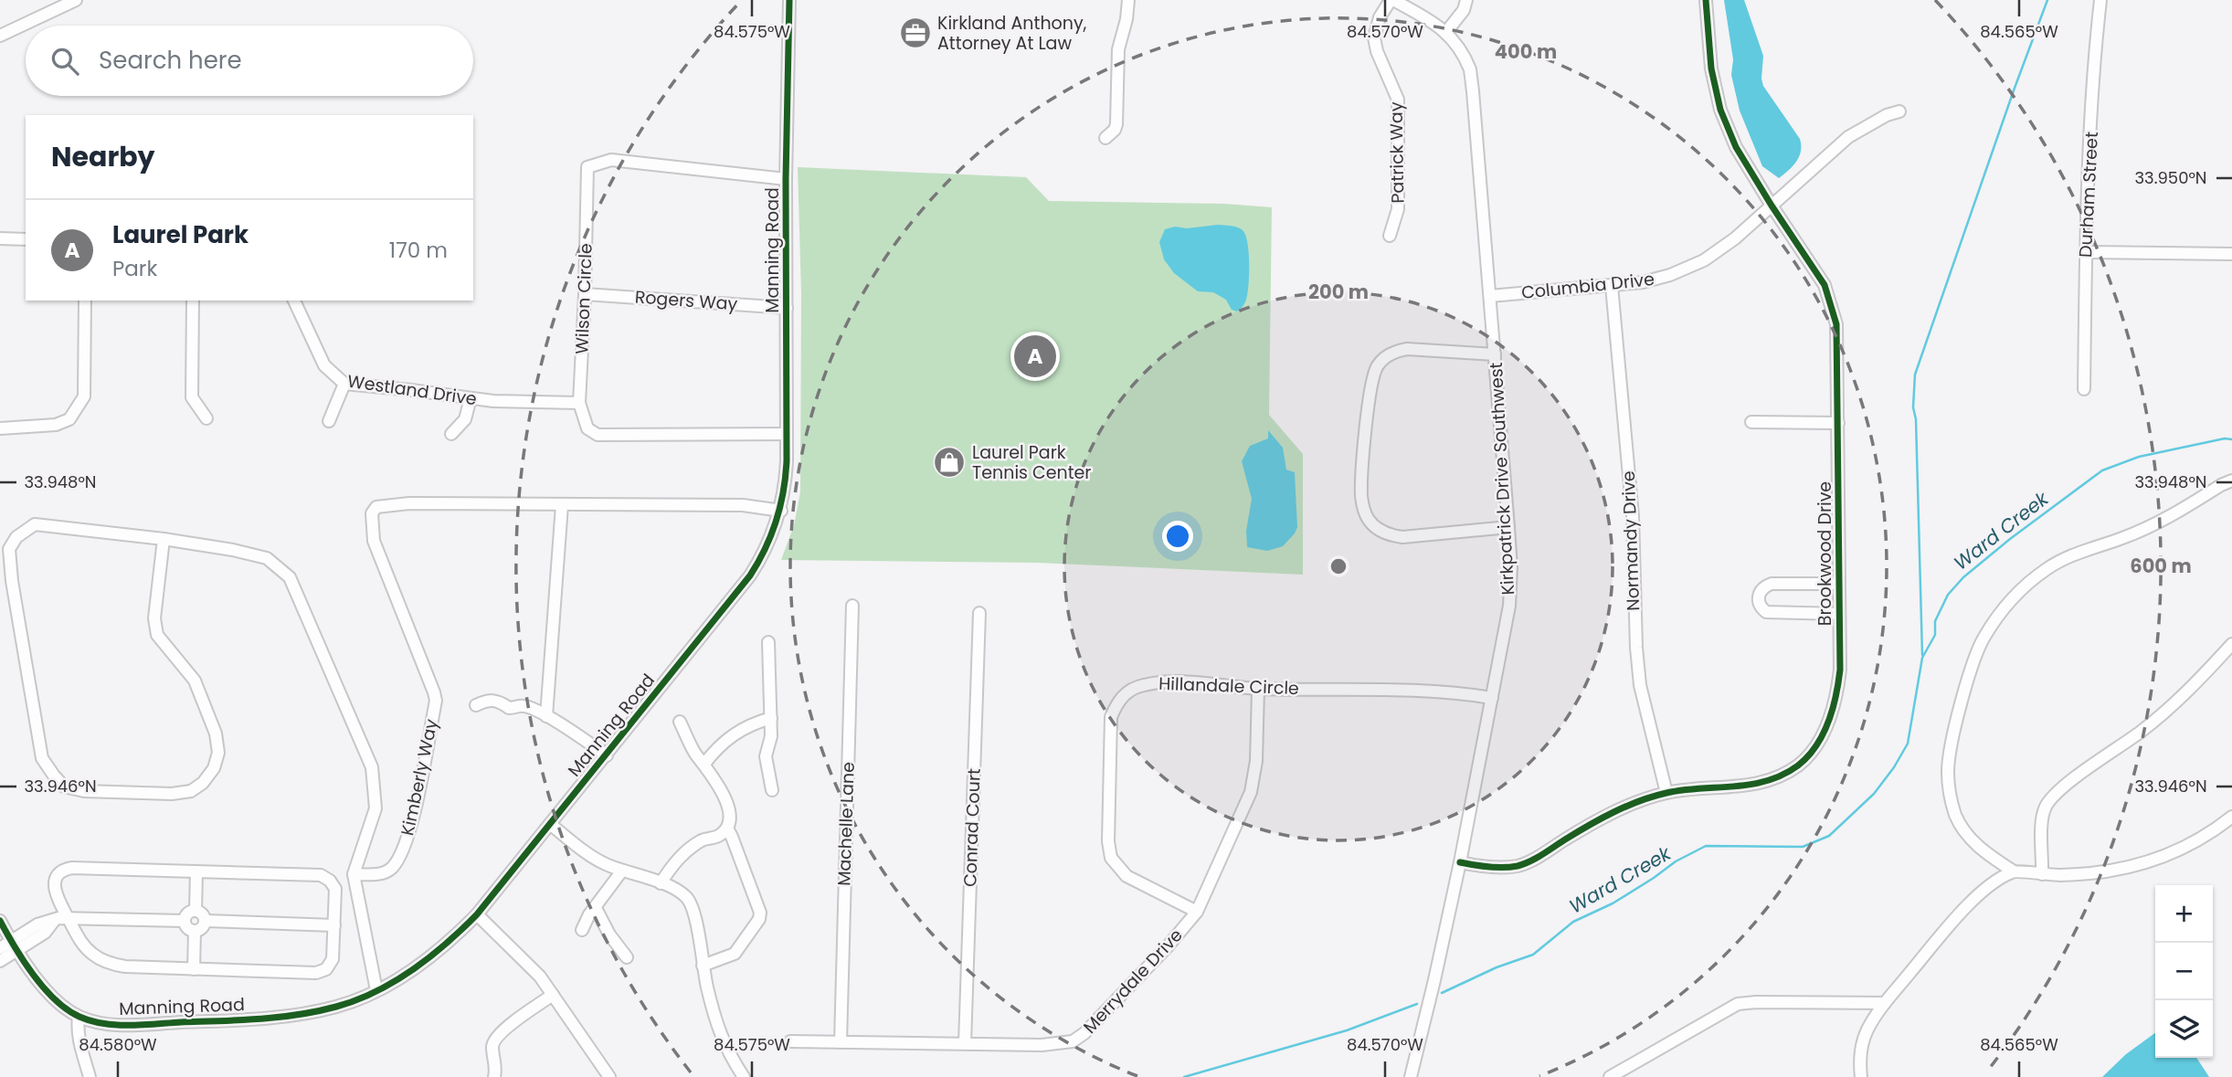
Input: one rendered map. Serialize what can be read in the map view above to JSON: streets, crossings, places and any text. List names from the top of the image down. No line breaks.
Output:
{"streets":{"street":["Patrick Way","Durham Street","Manning Road","Columbia Drive","Wilson Circle","Rogers Way","Westland Drive","Kirkpatrick Drive Southwest","Normandy Drive","Brookwood Drive","Hillandale Circle","Kimberly Way","Machelle Lane","Conrad Court","Merrydale Drive"]},"crossings":[["Patrick Way","Kirkpatrick Drive Southwest"],["Manning Road","Wilson Circle"],["Manning Road","Rogers Way"],["Manning Road","Kimberly Way"],["Columbia Drive","Kirkpatrick Drive Southwest"],["Columbia Drive","Normandy Drive"],["Columbia Drive","Brookwood Drive"],["Wilson Circle","Rogers Way"],["Wilson Circle","Westland Drive"],["Kirkpatrick Drive Southwest","Brookwood Drive"],["Kirkpatrick Drive Southwest","Hillandale Circle"],["Normandy Drive","Brookwood Drive"],["Hillandale Circle","Merrydale Drive"],["Machelle Lane","Merrydale Drive"],["Conrad Court","Merrydale Drive"]],"water":["Ward Creek"],"places":{"office":["Kirkland Anthony, Attorney At Law"],"shop":["Laurel Park Tennis Center"]},"page":{"search":"Search here","heading":"Nearby","list":[{"mark":"A","name":"Laurel Park","note":"Park","value":"170 m"}],"pins":"A","map_buttons":["+","−"]},"coordinates":["84.575°W","84.570°W","84.565°W","33.950°N","33.948°N","33.946°N","84.580°W"],"rings":["400 m","200 m","600 m"]}
